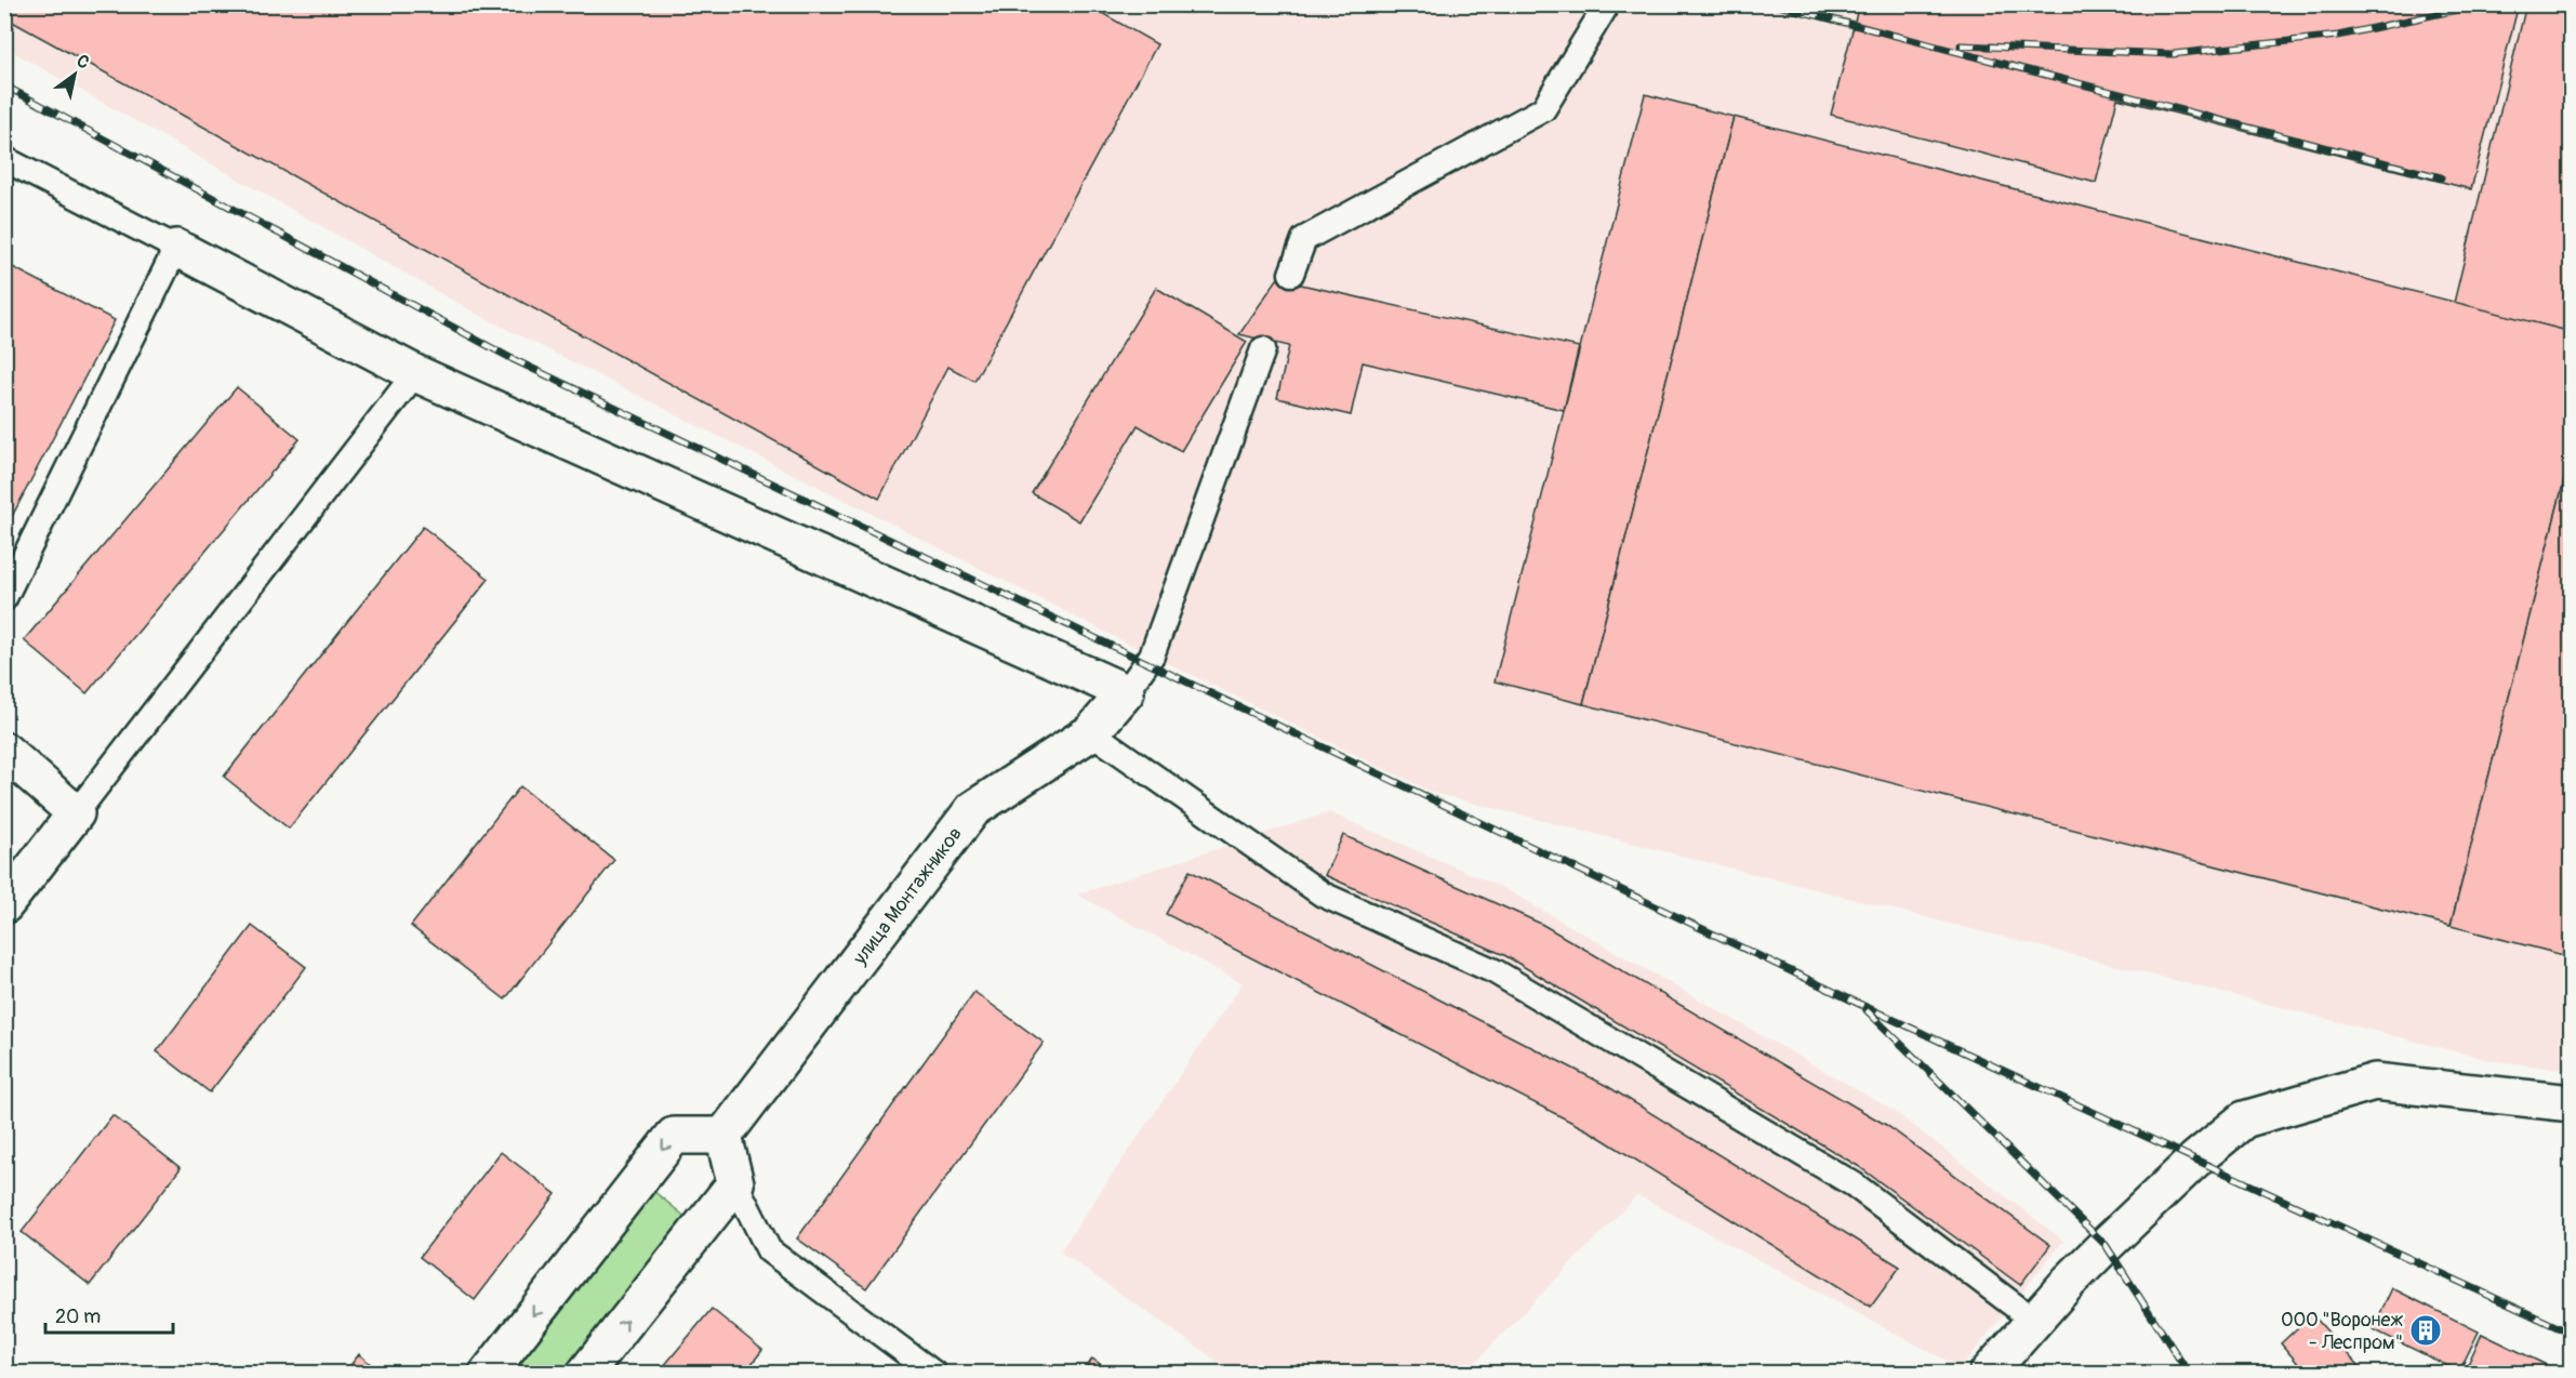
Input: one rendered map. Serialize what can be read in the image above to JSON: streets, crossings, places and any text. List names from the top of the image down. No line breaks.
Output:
{"streets":{"street":["улица Монтажников"]},"places":{"building":["ООО \"Воронеж - Леспром\""]},"scale_bar":"20 m","north":"top right"}
